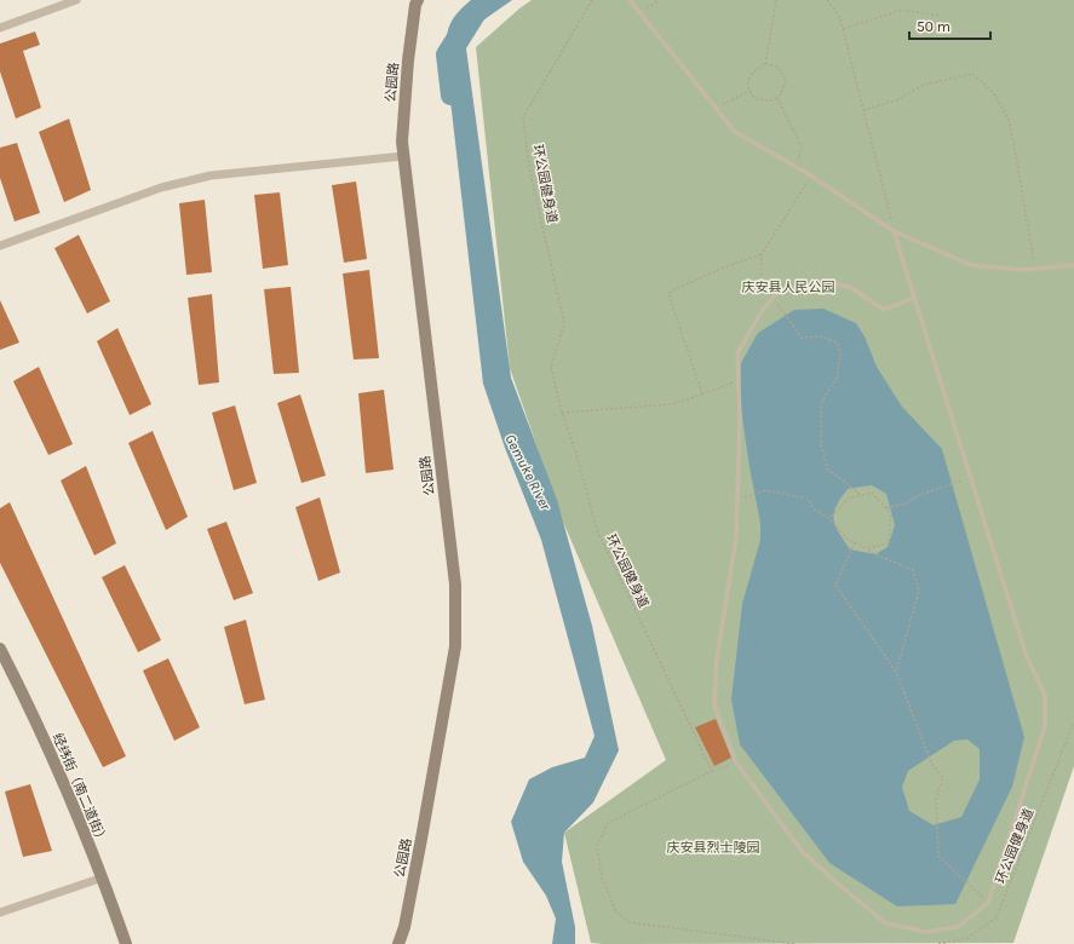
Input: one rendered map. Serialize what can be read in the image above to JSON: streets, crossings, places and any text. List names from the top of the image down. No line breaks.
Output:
{"streets":{"street":["公园路","经纬街（南二道街）"],"path":["环公园健身道"]},"water":["Gemuke River"],"parks":["庆安县人民公园","庆安县烈士陵园"],"scale_bar":"50 m"}
